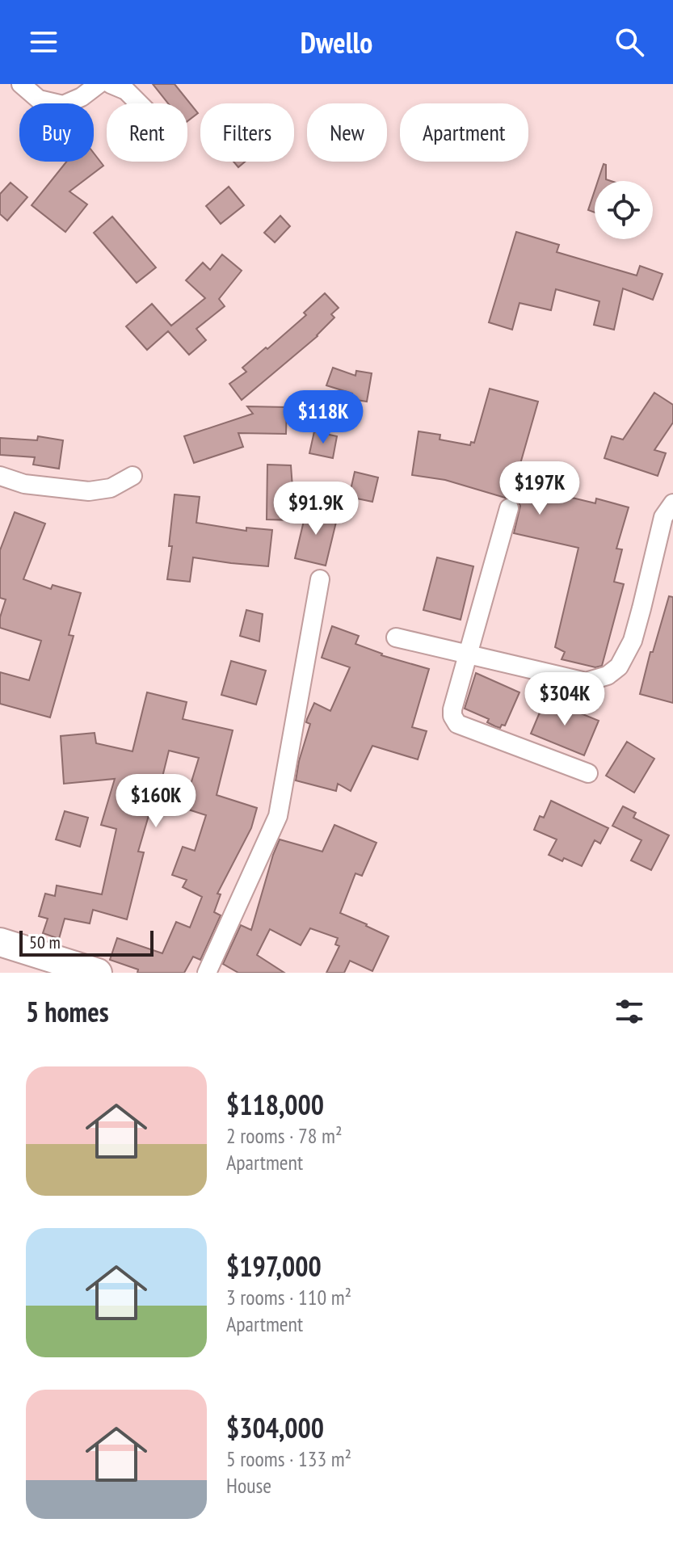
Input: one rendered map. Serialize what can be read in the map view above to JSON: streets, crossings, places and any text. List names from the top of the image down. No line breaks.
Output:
{"scale_bar":"50 m","page":{"header":"Dwello","chip":["Buy","Rent","Filters","New","Apartment"],"price":["$118K","$197K","$91.9K","$304K","$160K"],"scale":"50 m","heading":"5 homes","list":[{"name":"$118,000","note":"2 rooms · 78 m² · Apartment"},{"name":"$197,000","note":"3 rooms · 110 m² · Apartment"},{"name":"$304,000","note":"5 rooms · 133 m² · House"}]}}
